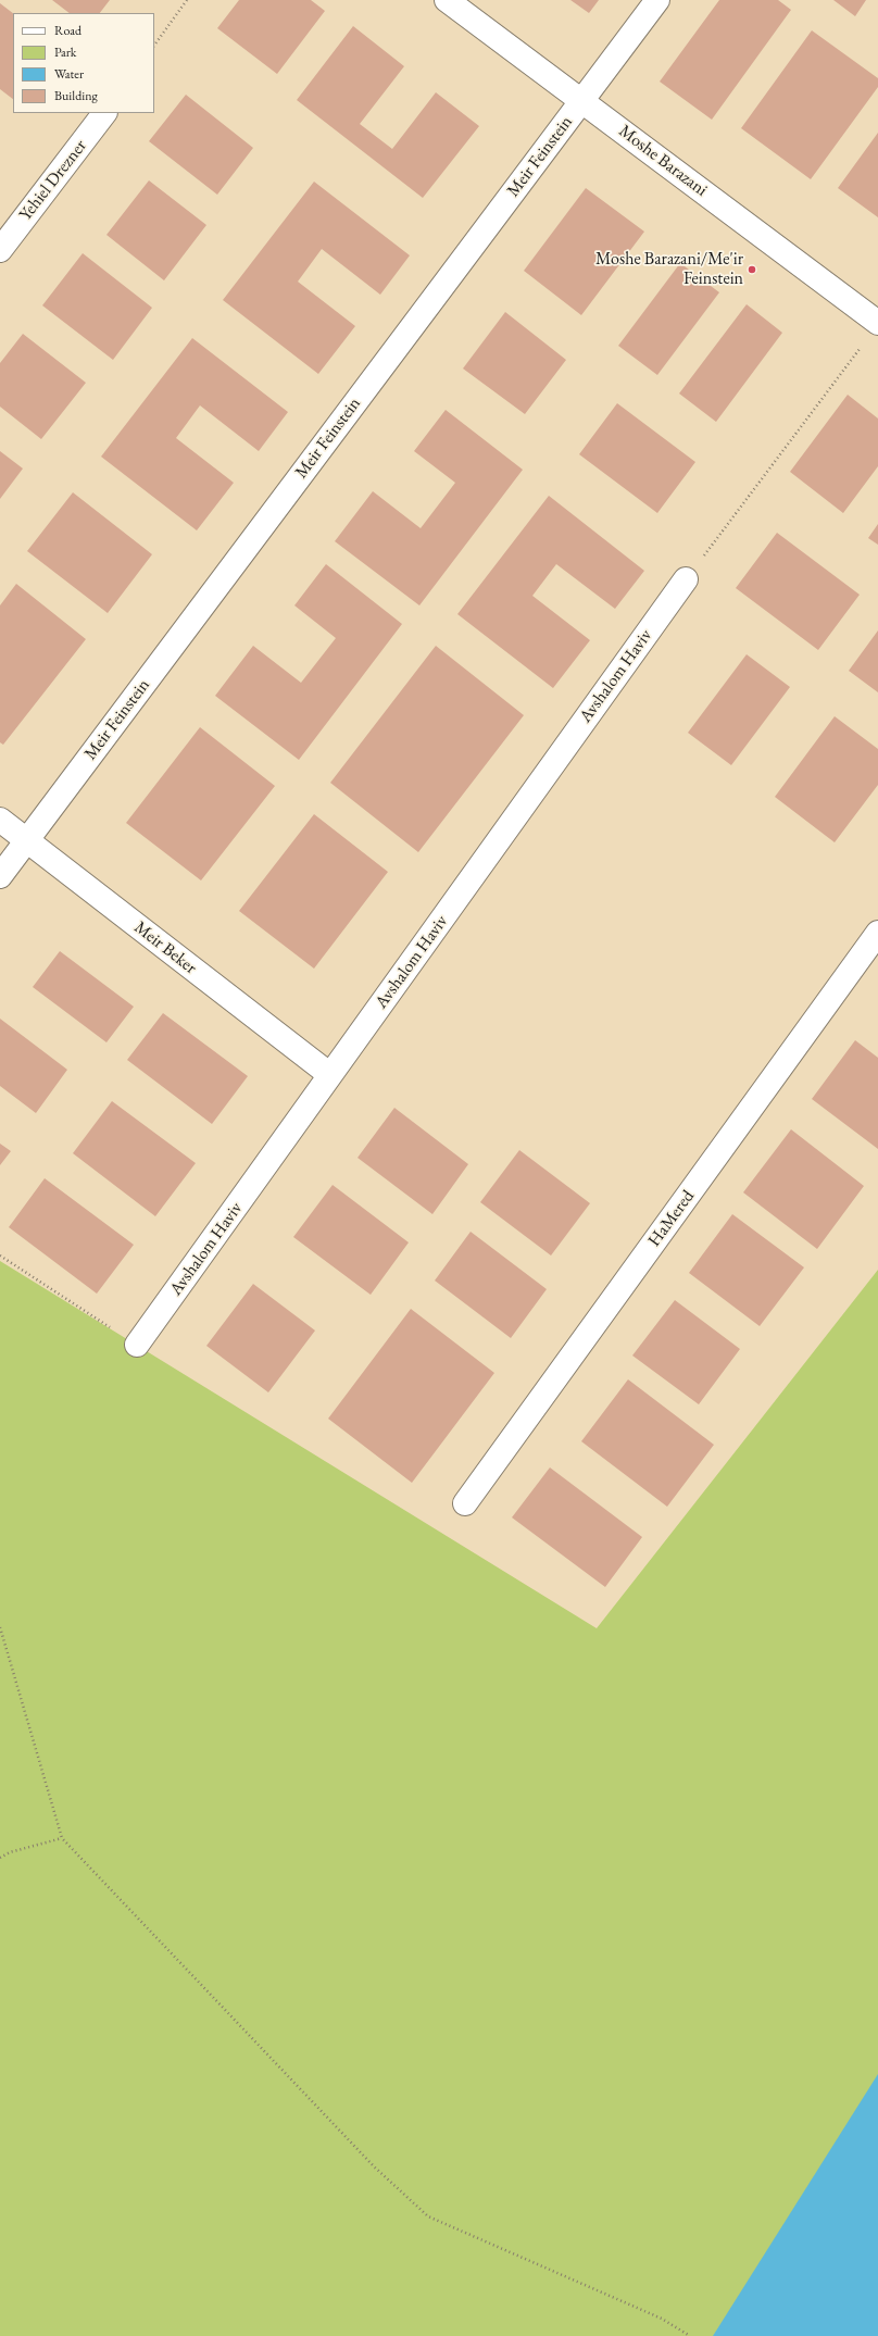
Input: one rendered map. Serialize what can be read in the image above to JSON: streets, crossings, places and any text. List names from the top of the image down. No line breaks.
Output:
{"streets":{"street":["Meir Feinstein","Moshe Barazani","Yehiel Drezner","Avshalom Haviv","Meir Beker","HaMered"]},"crossings":[["Meir Feinstein","Moshe Barazani"],["Meir Feinstein","Meir Beker"],["Avshalom Haviv","Meir Beker"]],"places":["Moshe Barazani/Me'ir Feinstein"],"legend":["Road","Park","Water","Building"]}
